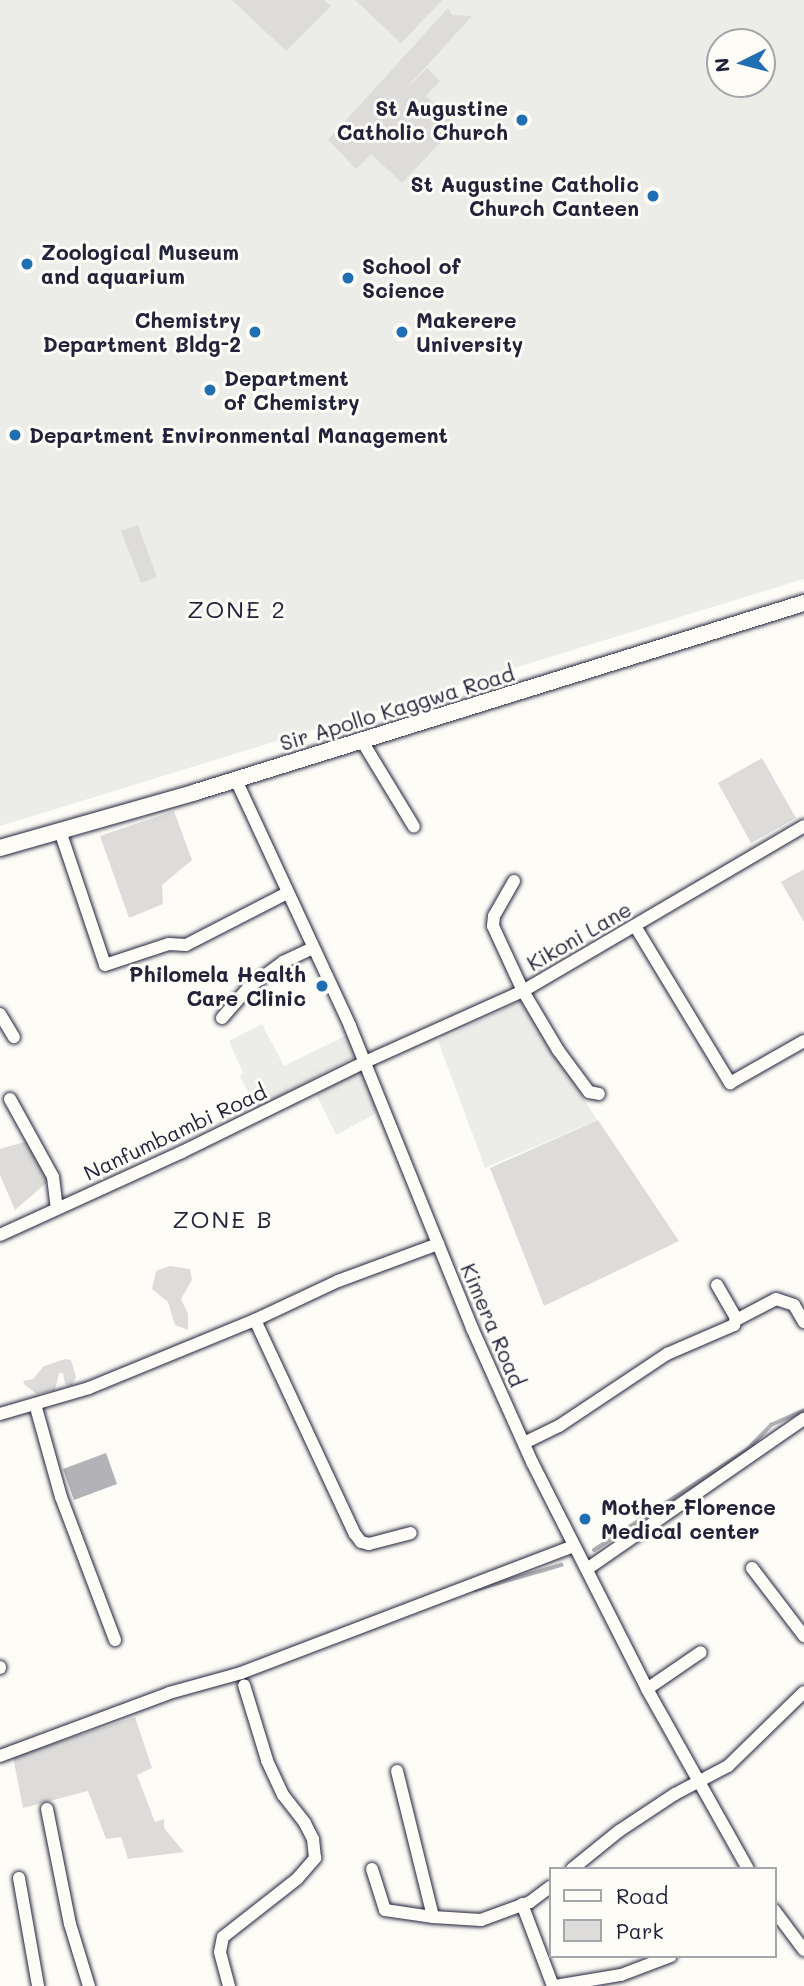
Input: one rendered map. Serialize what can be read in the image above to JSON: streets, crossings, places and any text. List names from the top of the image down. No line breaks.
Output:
{"streets":{"main road":["Sir Apollo Kaggwa Road"],"street":["Kikoni Lane","Nanfumbambi Road","Kimera Road"]},"crossings":[["Sir Apollo Kaggwa Road","Kimera Road"],["Kikoni Lane","Nanfumbambi Road"],["Kikoni Lane","Kimera Road"],["Nanfumbambi Road","Kimera Road"]],"districts":["ZONE 2","ZONE B"],"places":["St Augustine Catholic Church","St Augustine Catholic Church Canteen","Zoological Museum and aquarium","School of Science","Chemistry Department Bldg-2","Makerere University","Department of Chemistry","Department Environmental Management","Philomela Health Care Clinic","Mother Florence Medical center"],"legend":["Road","Park"],"north":"left"}
